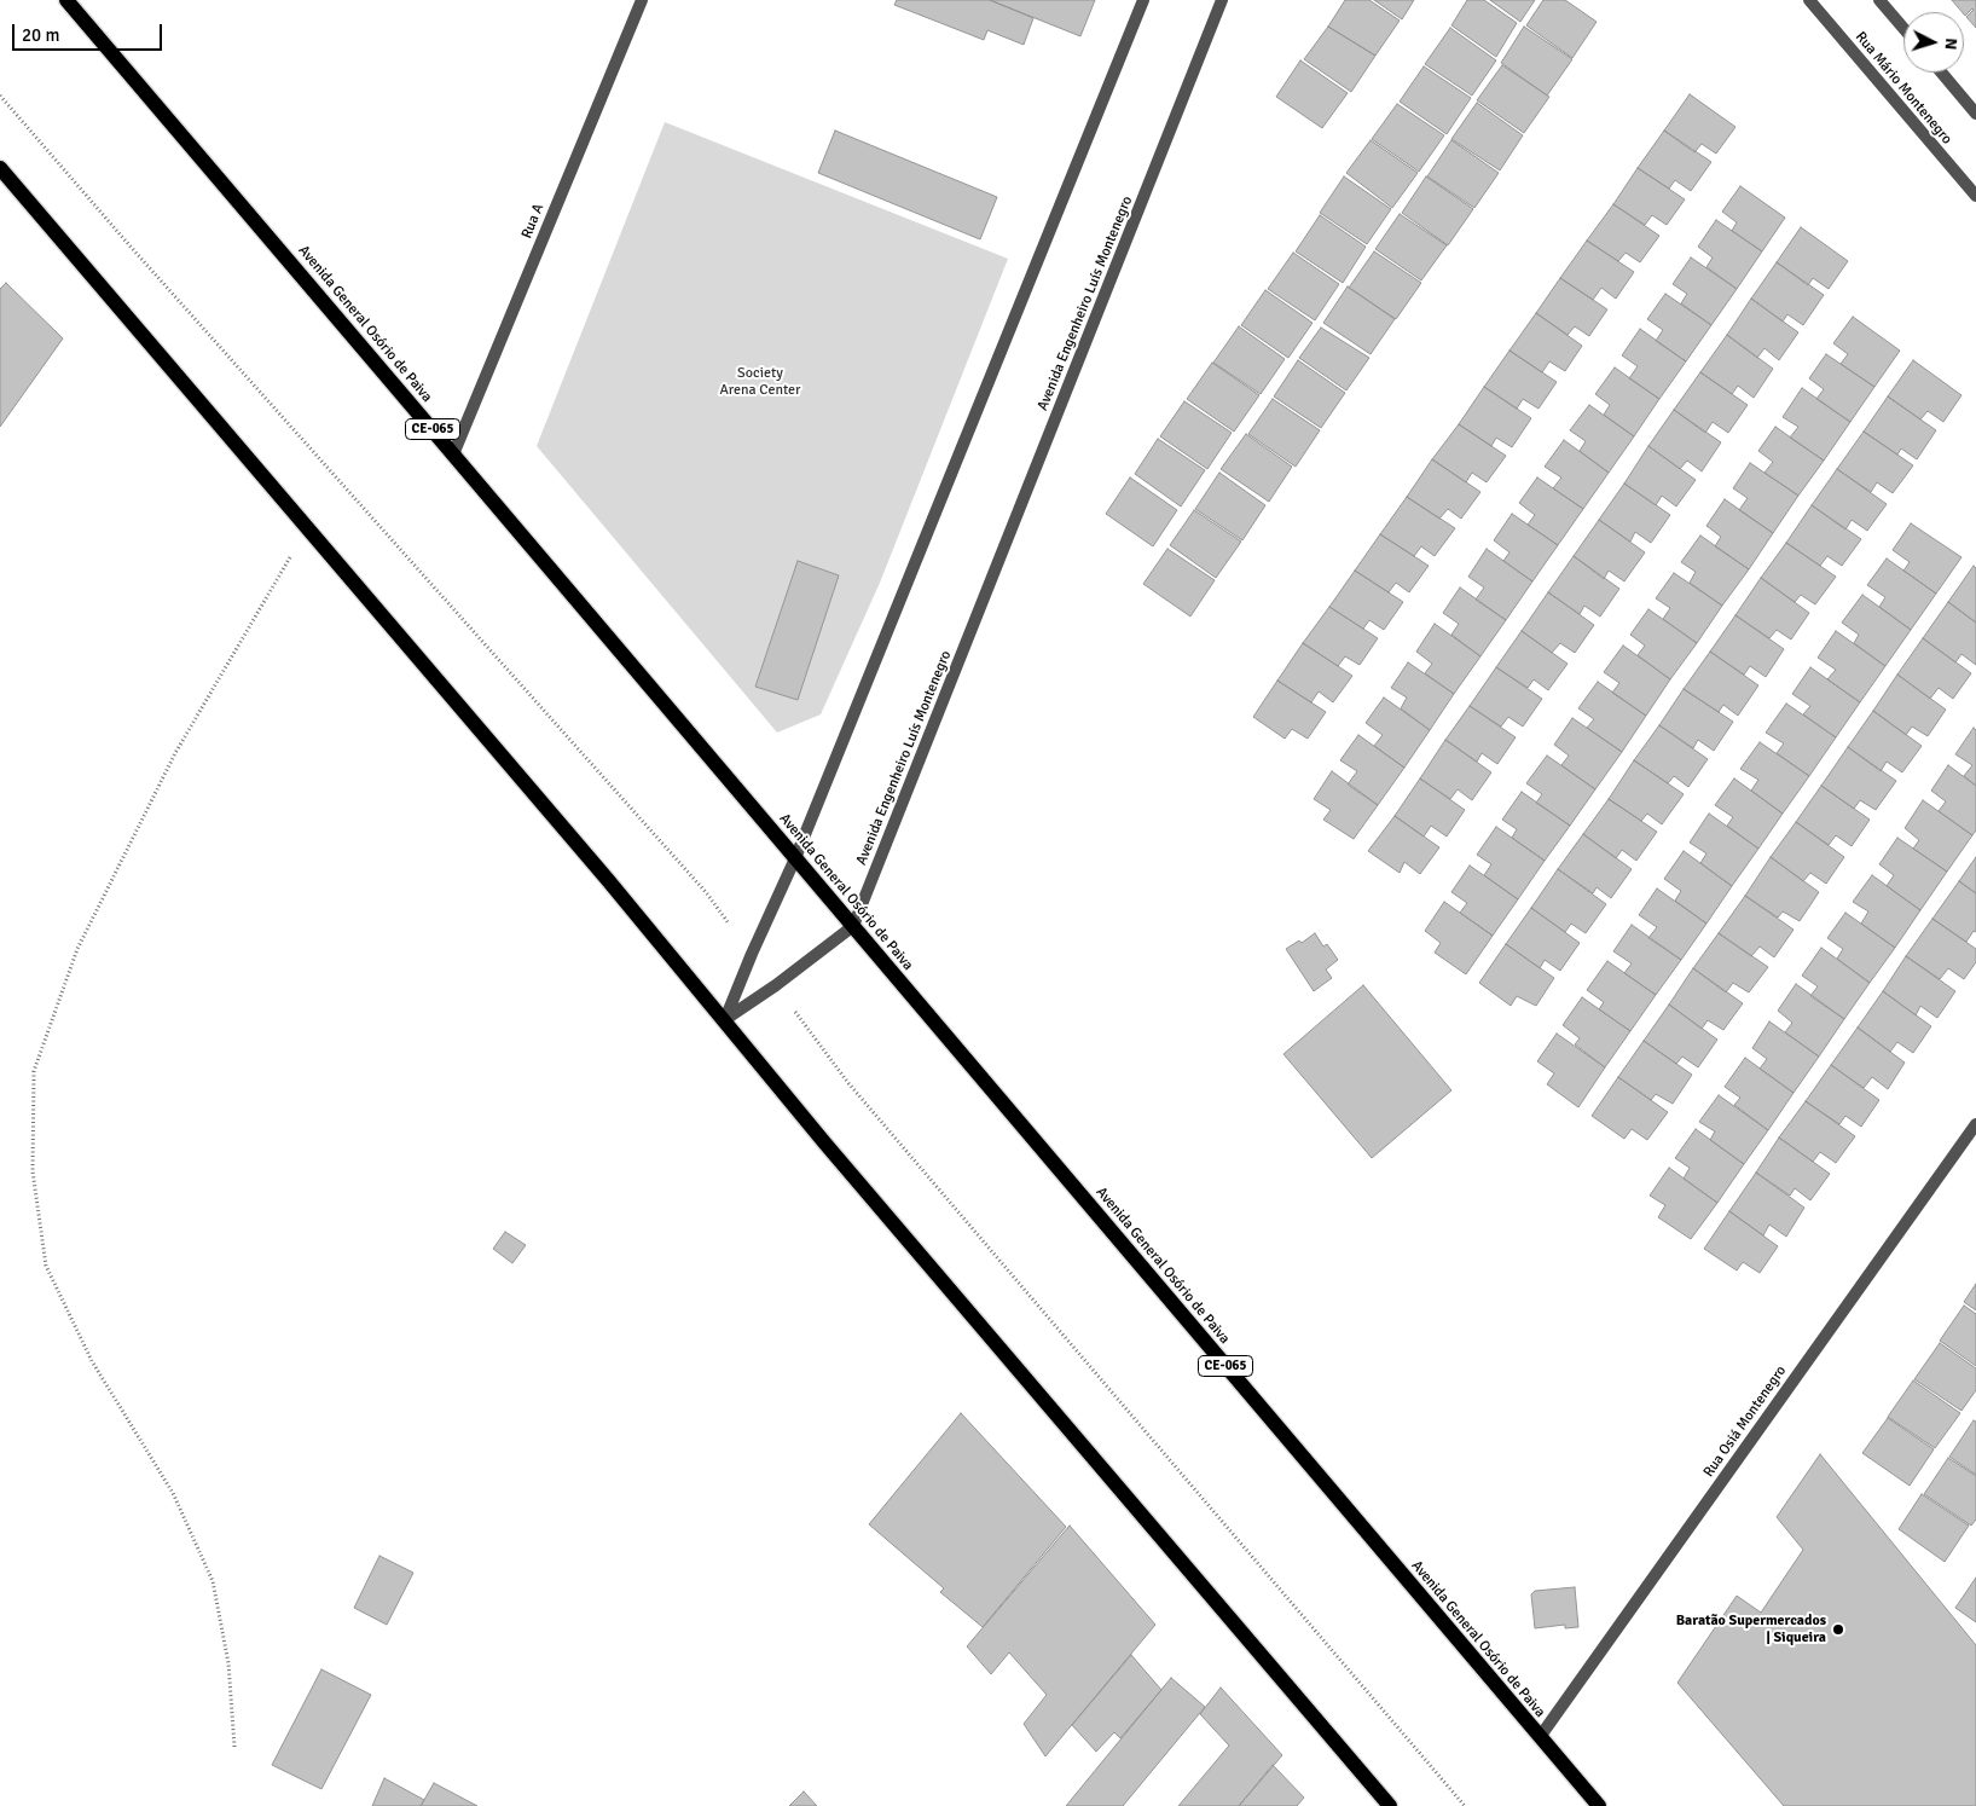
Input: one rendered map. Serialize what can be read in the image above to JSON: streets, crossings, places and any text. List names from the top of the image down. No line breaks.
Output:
{"streets":{"main road":["Avenida General Osório de Paiva","CE-065"],"street":["Rua Mário Montenegro","Rua A","Avenida Engenheiro Luís Montenegro","Rua Osiá Montenegro"]},"crossings":[["Rua A","Avenida General Osório de Paiva"],["Avenida Engenheiro Luís Montenegro","Avenida General Osório de Paiva"],["Avenida General Osório de Paiva","Rua Osiá Montenegro"]],"parks":["Society Arena Center"],"places":["Baratão Supermercados | Siqueira"],"scale_bar":"20 m","north":"right"}
